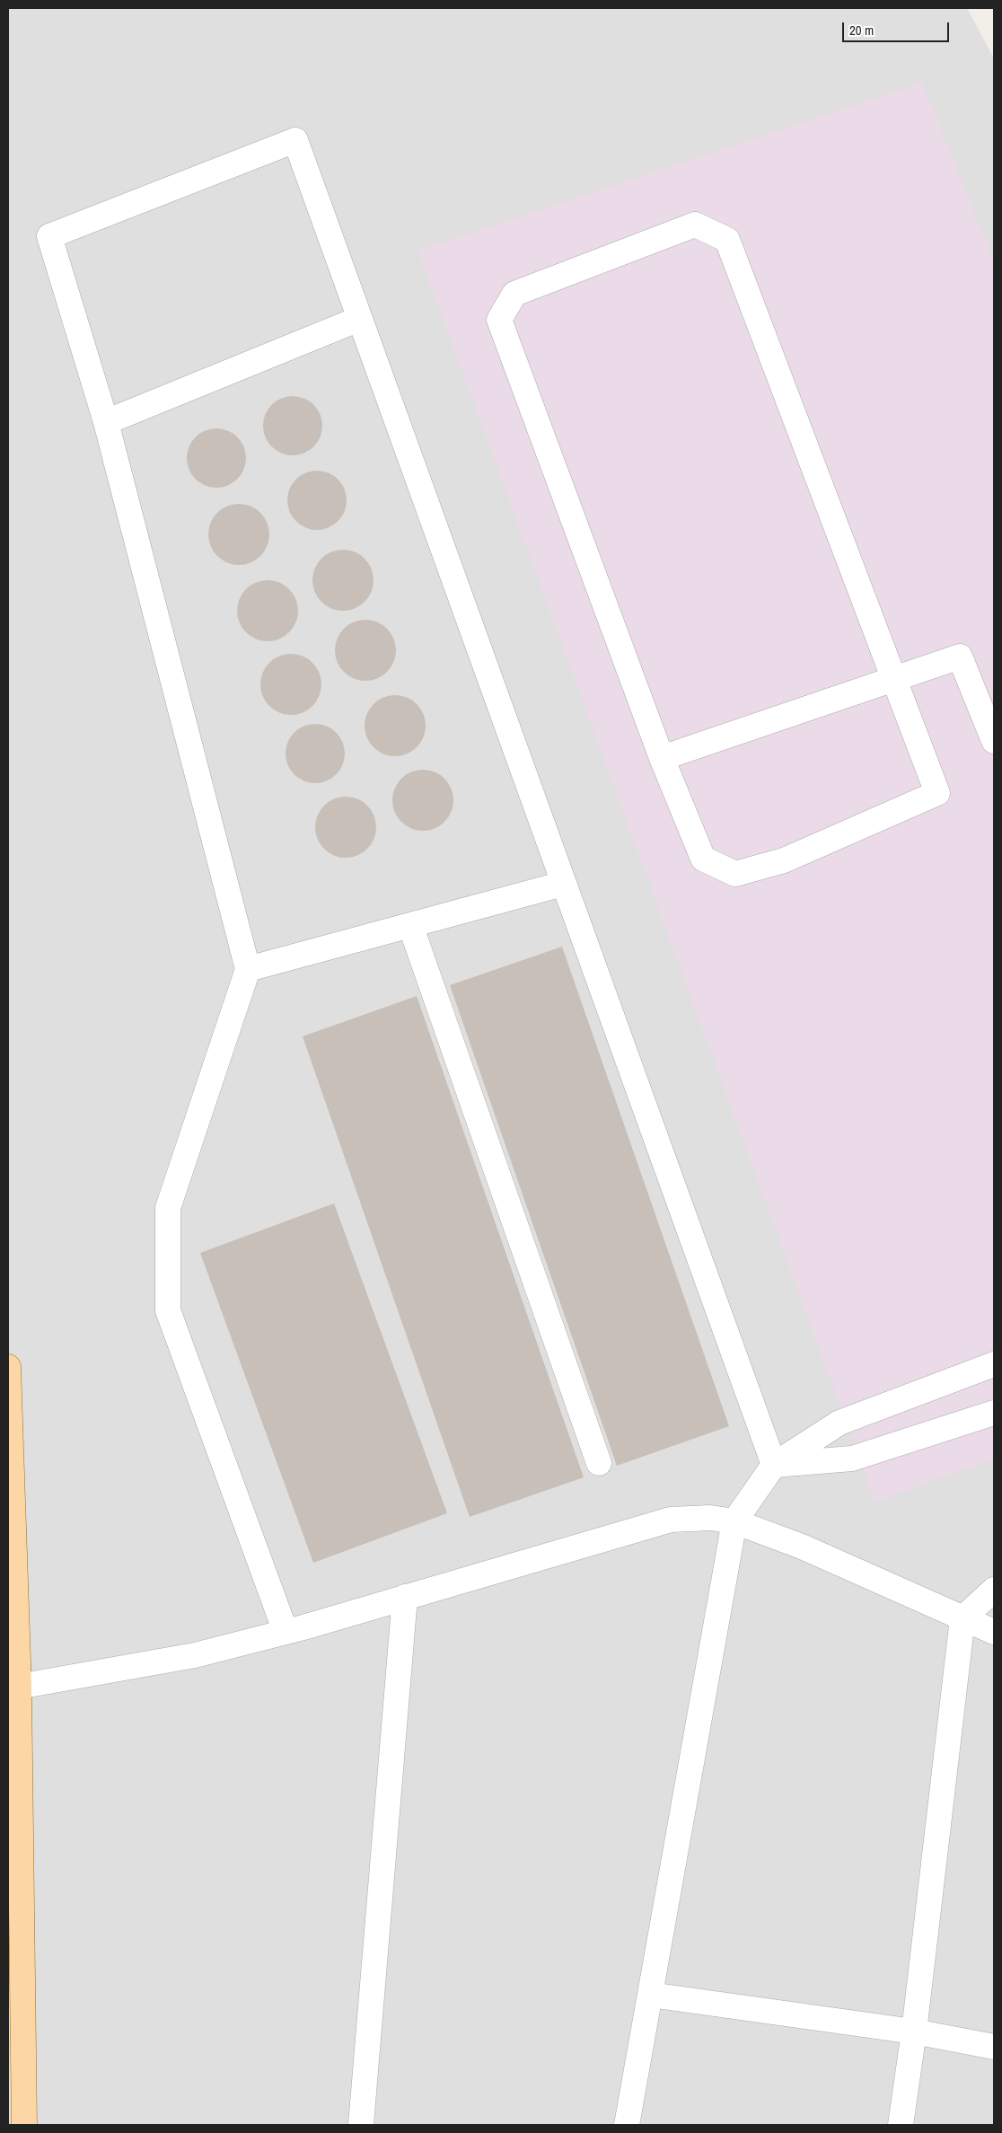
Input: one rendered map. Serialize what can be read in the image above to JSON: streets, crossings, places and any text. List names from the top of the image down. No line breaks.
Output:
{"scale_bar":"20 m"}
